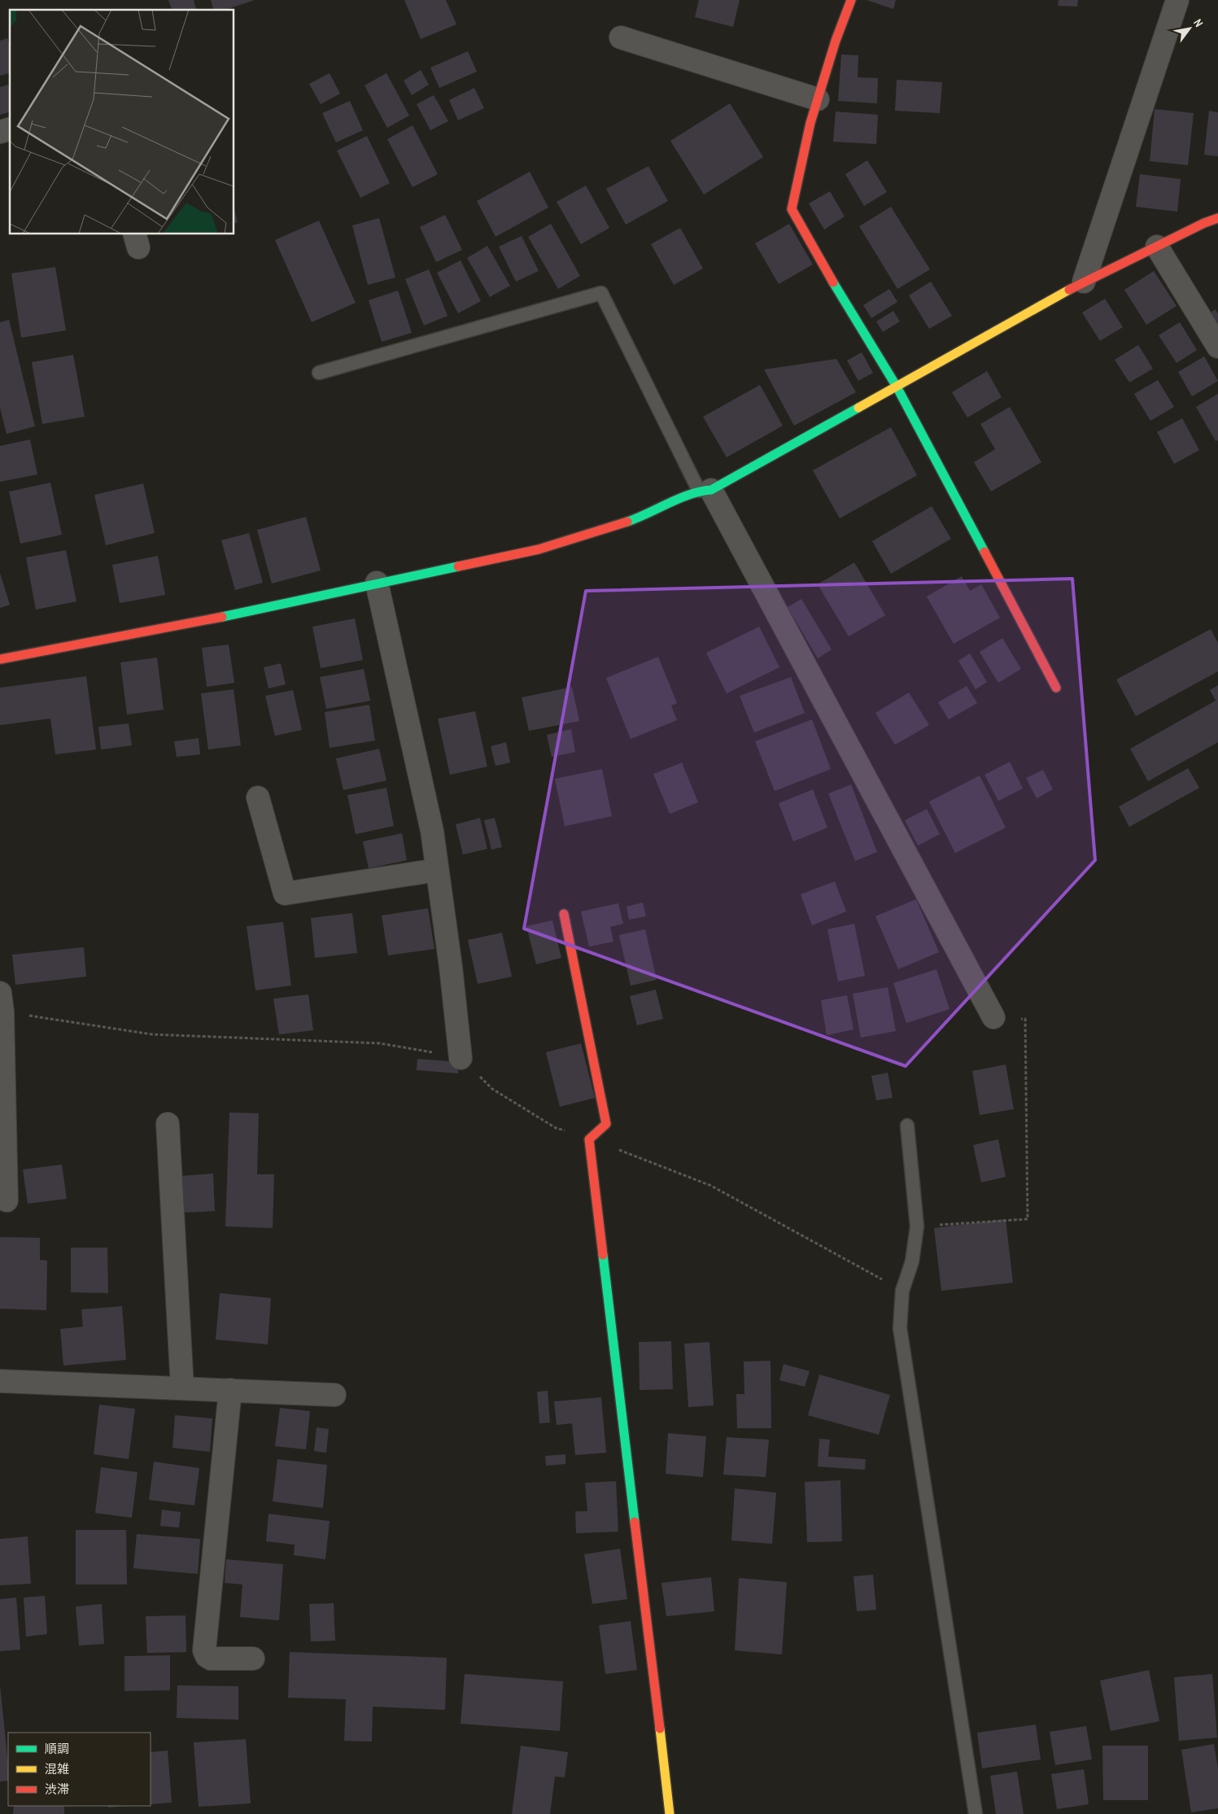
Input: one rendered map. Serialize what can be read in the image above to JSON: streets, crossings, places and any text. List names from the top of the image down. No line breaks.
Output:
{"legend":["順調","混雑","渋滞"],"north":"top right"}
